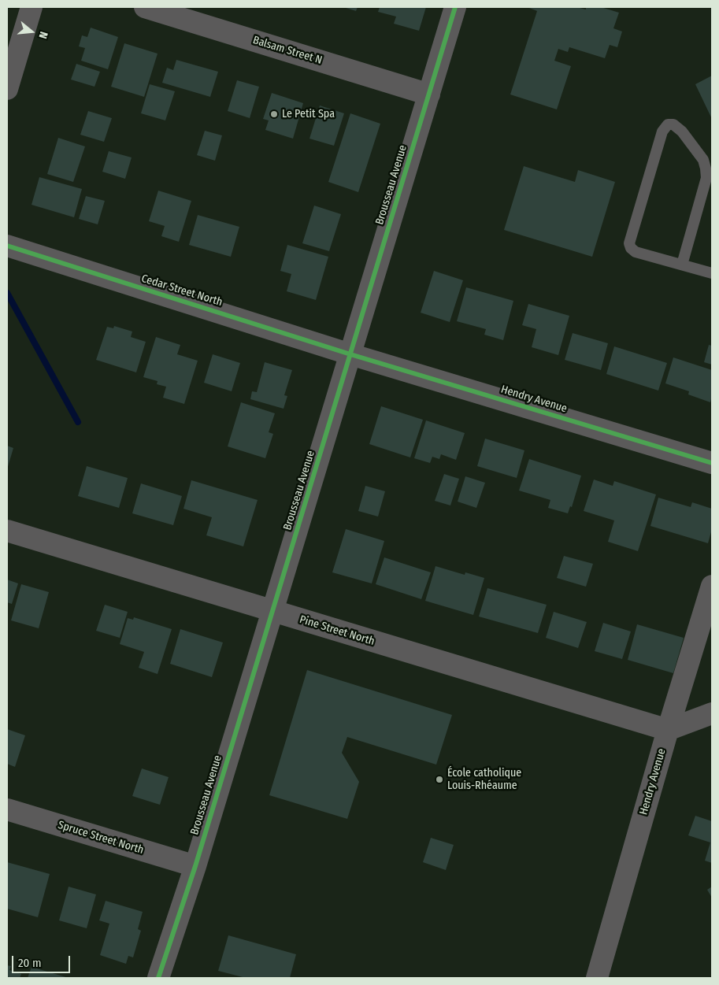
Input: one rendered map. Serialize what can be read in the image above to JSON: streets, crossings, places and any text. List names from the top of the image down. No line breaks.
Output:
{"streets":{"street":["Balsam Street N","Brousseau Avenue","Cedar Street North","Hendry Avenue","Pine Street North","Spruce Street North"]},"crossings":[["Balsam Street N","Brousseau Avenue"],["Brousseau Avenue","Cedar Street North"],["Brousseau Avenue","Hendry Avenue"],["Brousseau Avenue","Pine Street North"],["Brousseau Avenue","Spruce Street North"],["Cedar Street North","Hendry Avenue"],["Hendry Avenue","Pine Street North"]],"places":["Le Petit Spa","École catholique Louis-Rhéaume"],"scale_bar":"20 m","north":"right"}
